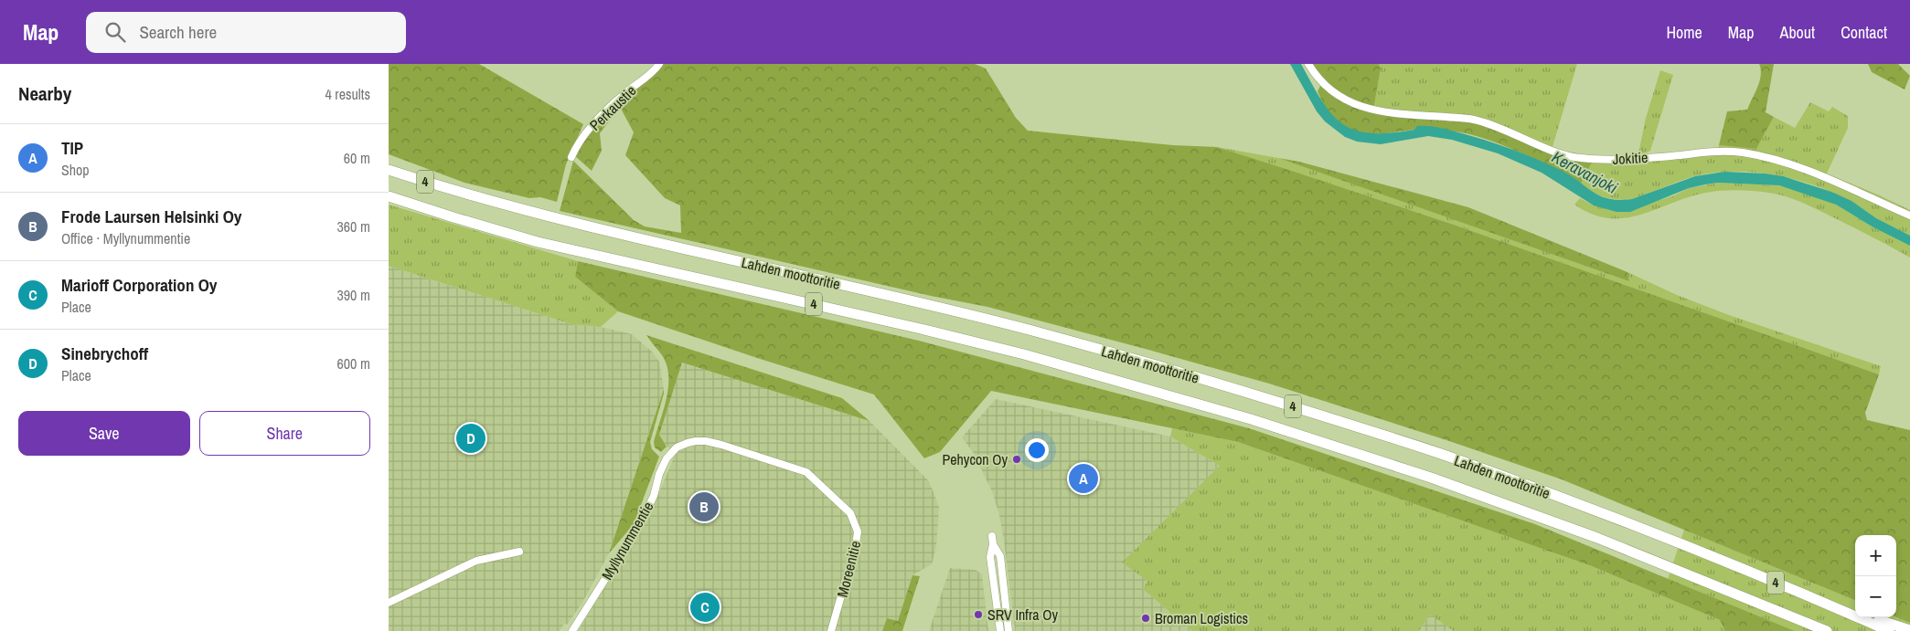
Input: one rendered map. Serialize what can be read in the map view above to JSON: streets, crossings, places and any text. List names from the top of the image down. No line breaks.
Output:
{"streets":{"highway":["4","Lahden moottoritie"],"street":["Perkaustie","Jokitie","Myllynummentie","Moreenitie"]},"crossings":[["Myllynummentie","Moreenitie"]],"water":["Keravanjoki"],"places":["Pehycon Oy","SRV Infra Oy","Broman Logistics"],"page":{"header":"Map","search":"Search here","nav":["Home","Map","About","Contact"],"heading":["Nearby","4 results"],"list":[{"mark":"A","name":"TIP","note":"Shop","value":"60 m"},{"mark":"B","name":"Frode Laursen Helsinki Oy","note":"Office · Myllynummentie","value":"360 m"},{"mark":"C","name":"Marioff Corporation Oy","note":"Place","value":"390 m"},{"mark":"D","name":"Sinebrychoff","note":"Place","value":"600 m"}],"buttons":["Save","Share"],"pins":["D","A","B","C"],"map_buttons":["+","−"]}}
